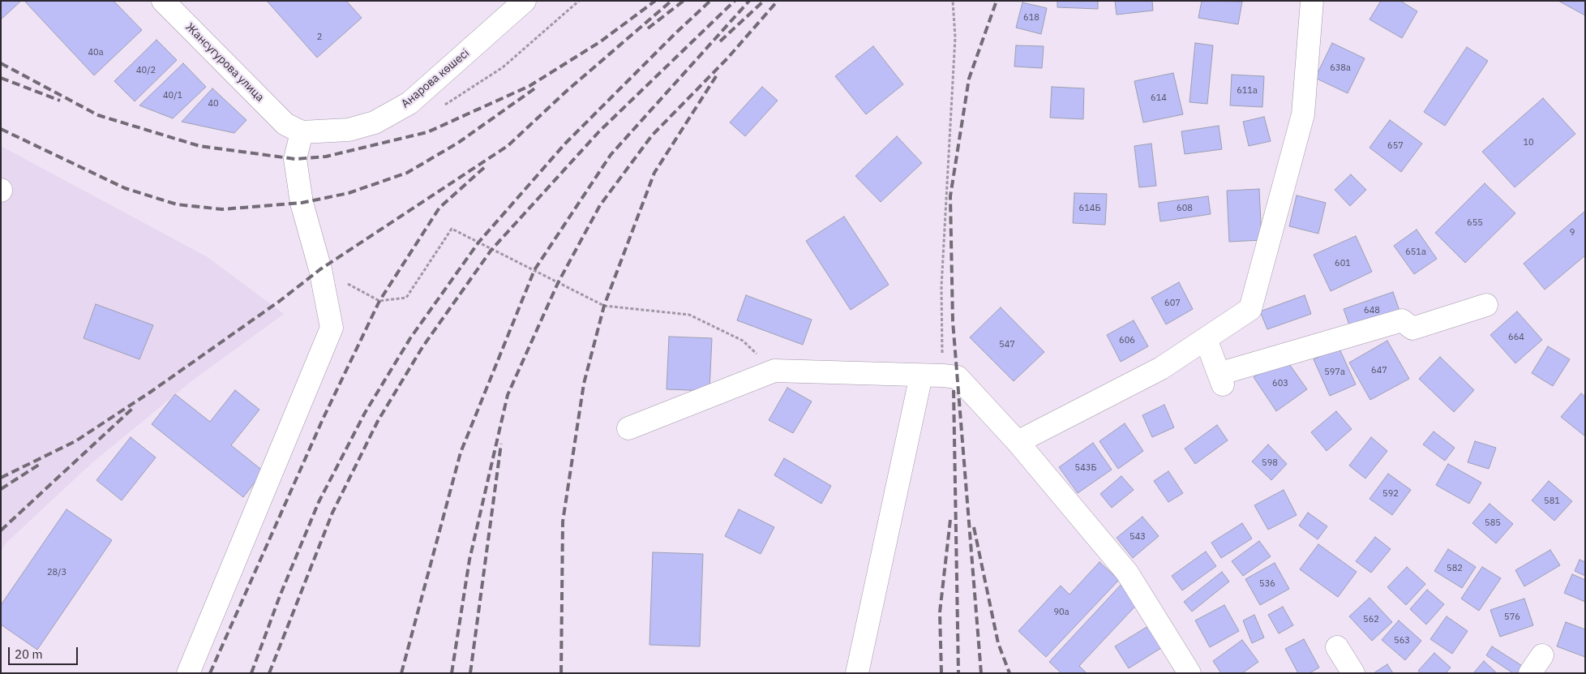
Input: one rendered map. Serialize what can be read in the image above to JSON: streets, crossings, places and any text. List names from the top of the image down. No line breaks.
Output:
{"streets":{"street":["Жансугурова улица","Анарова көшесі"]},"crossings":[["Жансугурова улица","Анарова көшесі"]],"house_numbers":["618","2","40а","638а","40/2","611а","40/1","614","40","10","657","614Б","608","655","9","651а","601","607","648","664","606","547","647","597а","603","598","543Б","592","581","585","543","582","28/3","536","90а","576","562","563"],"scale_bar":"20 m"}
